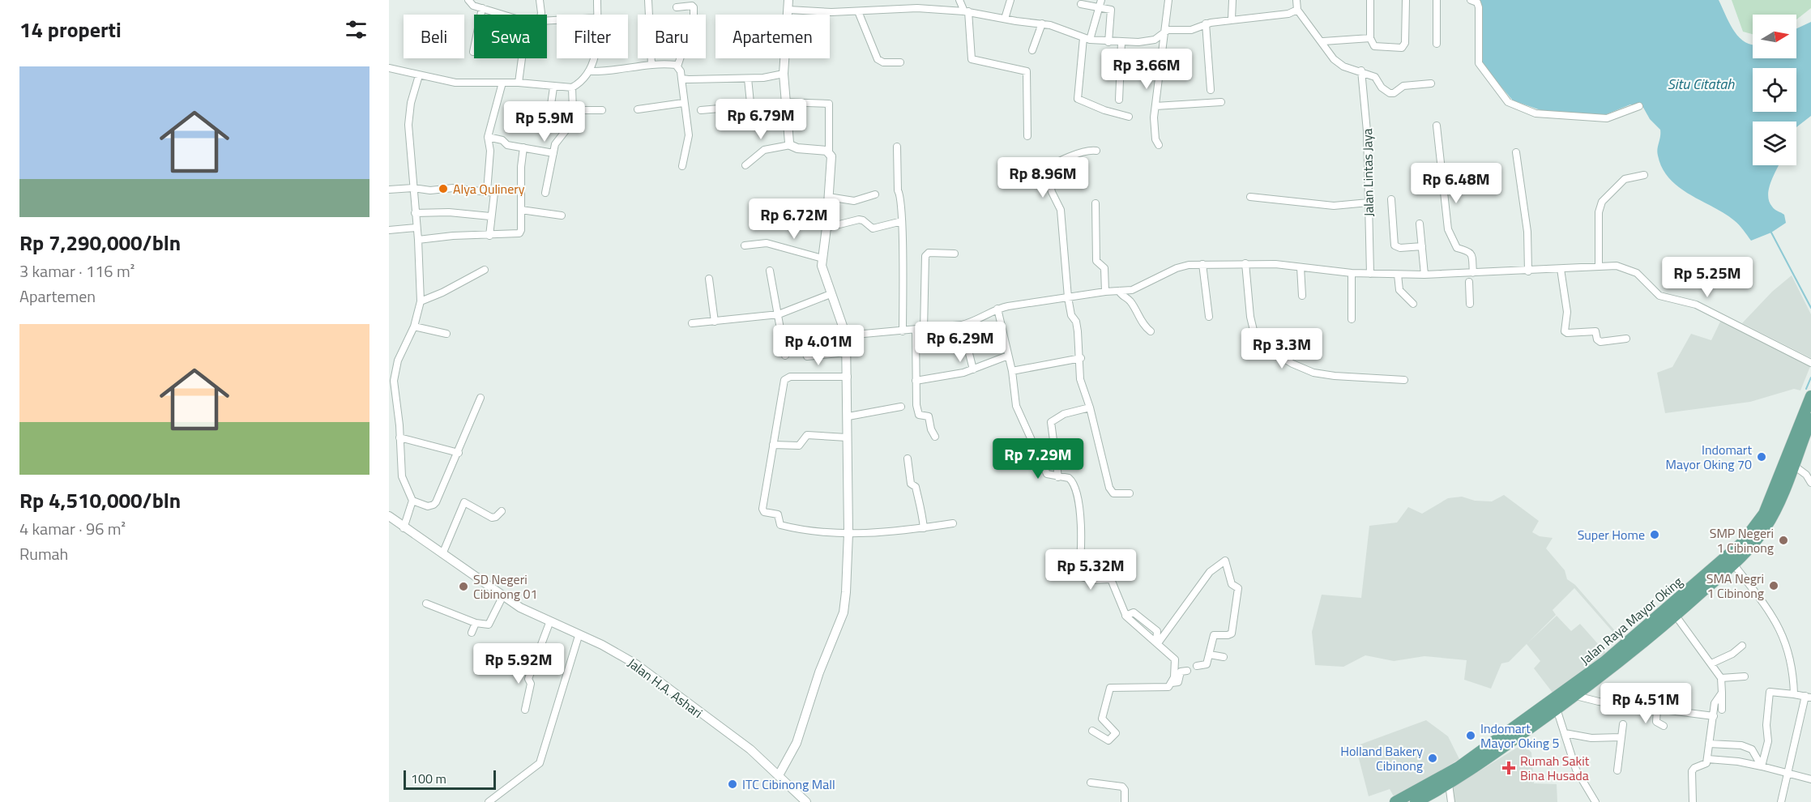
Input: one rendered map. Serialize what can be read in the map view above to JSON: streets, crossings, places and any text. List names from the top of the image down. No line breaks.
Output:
{"streets":{"main road":["Jalan Raya Mayor Oking"],"street":["Jalan Lintas Jaya","Jalan H.A. Ashari"]},"water":["Situ Citatah"],"places":{"other":["Alya Qulinery","Indomart Mayor Oking 70","Super Home","SMP Negeri 1 Cibinong","SMA Negri 1 Cibinong","SD Negeri Cibinong 01","Indomart Mayor Oking 5","Holland Bakery Cibinong","ITC Cibinong Mall"],"health":["Rumah Sakit Bina Husada"]},"scale_bar":"100 m","north":"right","page":{"heading":"14 properti","chip":["Beli","Sewa","Filter","Baru","Apartemen"],"price":["Rp 3.66M","Rp 6.79M","Rp 5.9M","Rp 8.96M","Rp 6.48M","Rp 6.72M","Rp 5.25M","Rp 6.29M","Rp 4.01M","Rp 3.3M","Rp 7.29M","Rp 5.32M","Rp 5.92M","Rp 4.51M"],"list":[{"name":"Rp 7,290,000/bln","note":"3 kamar · 116 m² · Apartemen"},{"name":"Rp 4,510,000/bln","note":"4 kamar · 96 m² · Rumah"}],"scale":"100 m"}}
